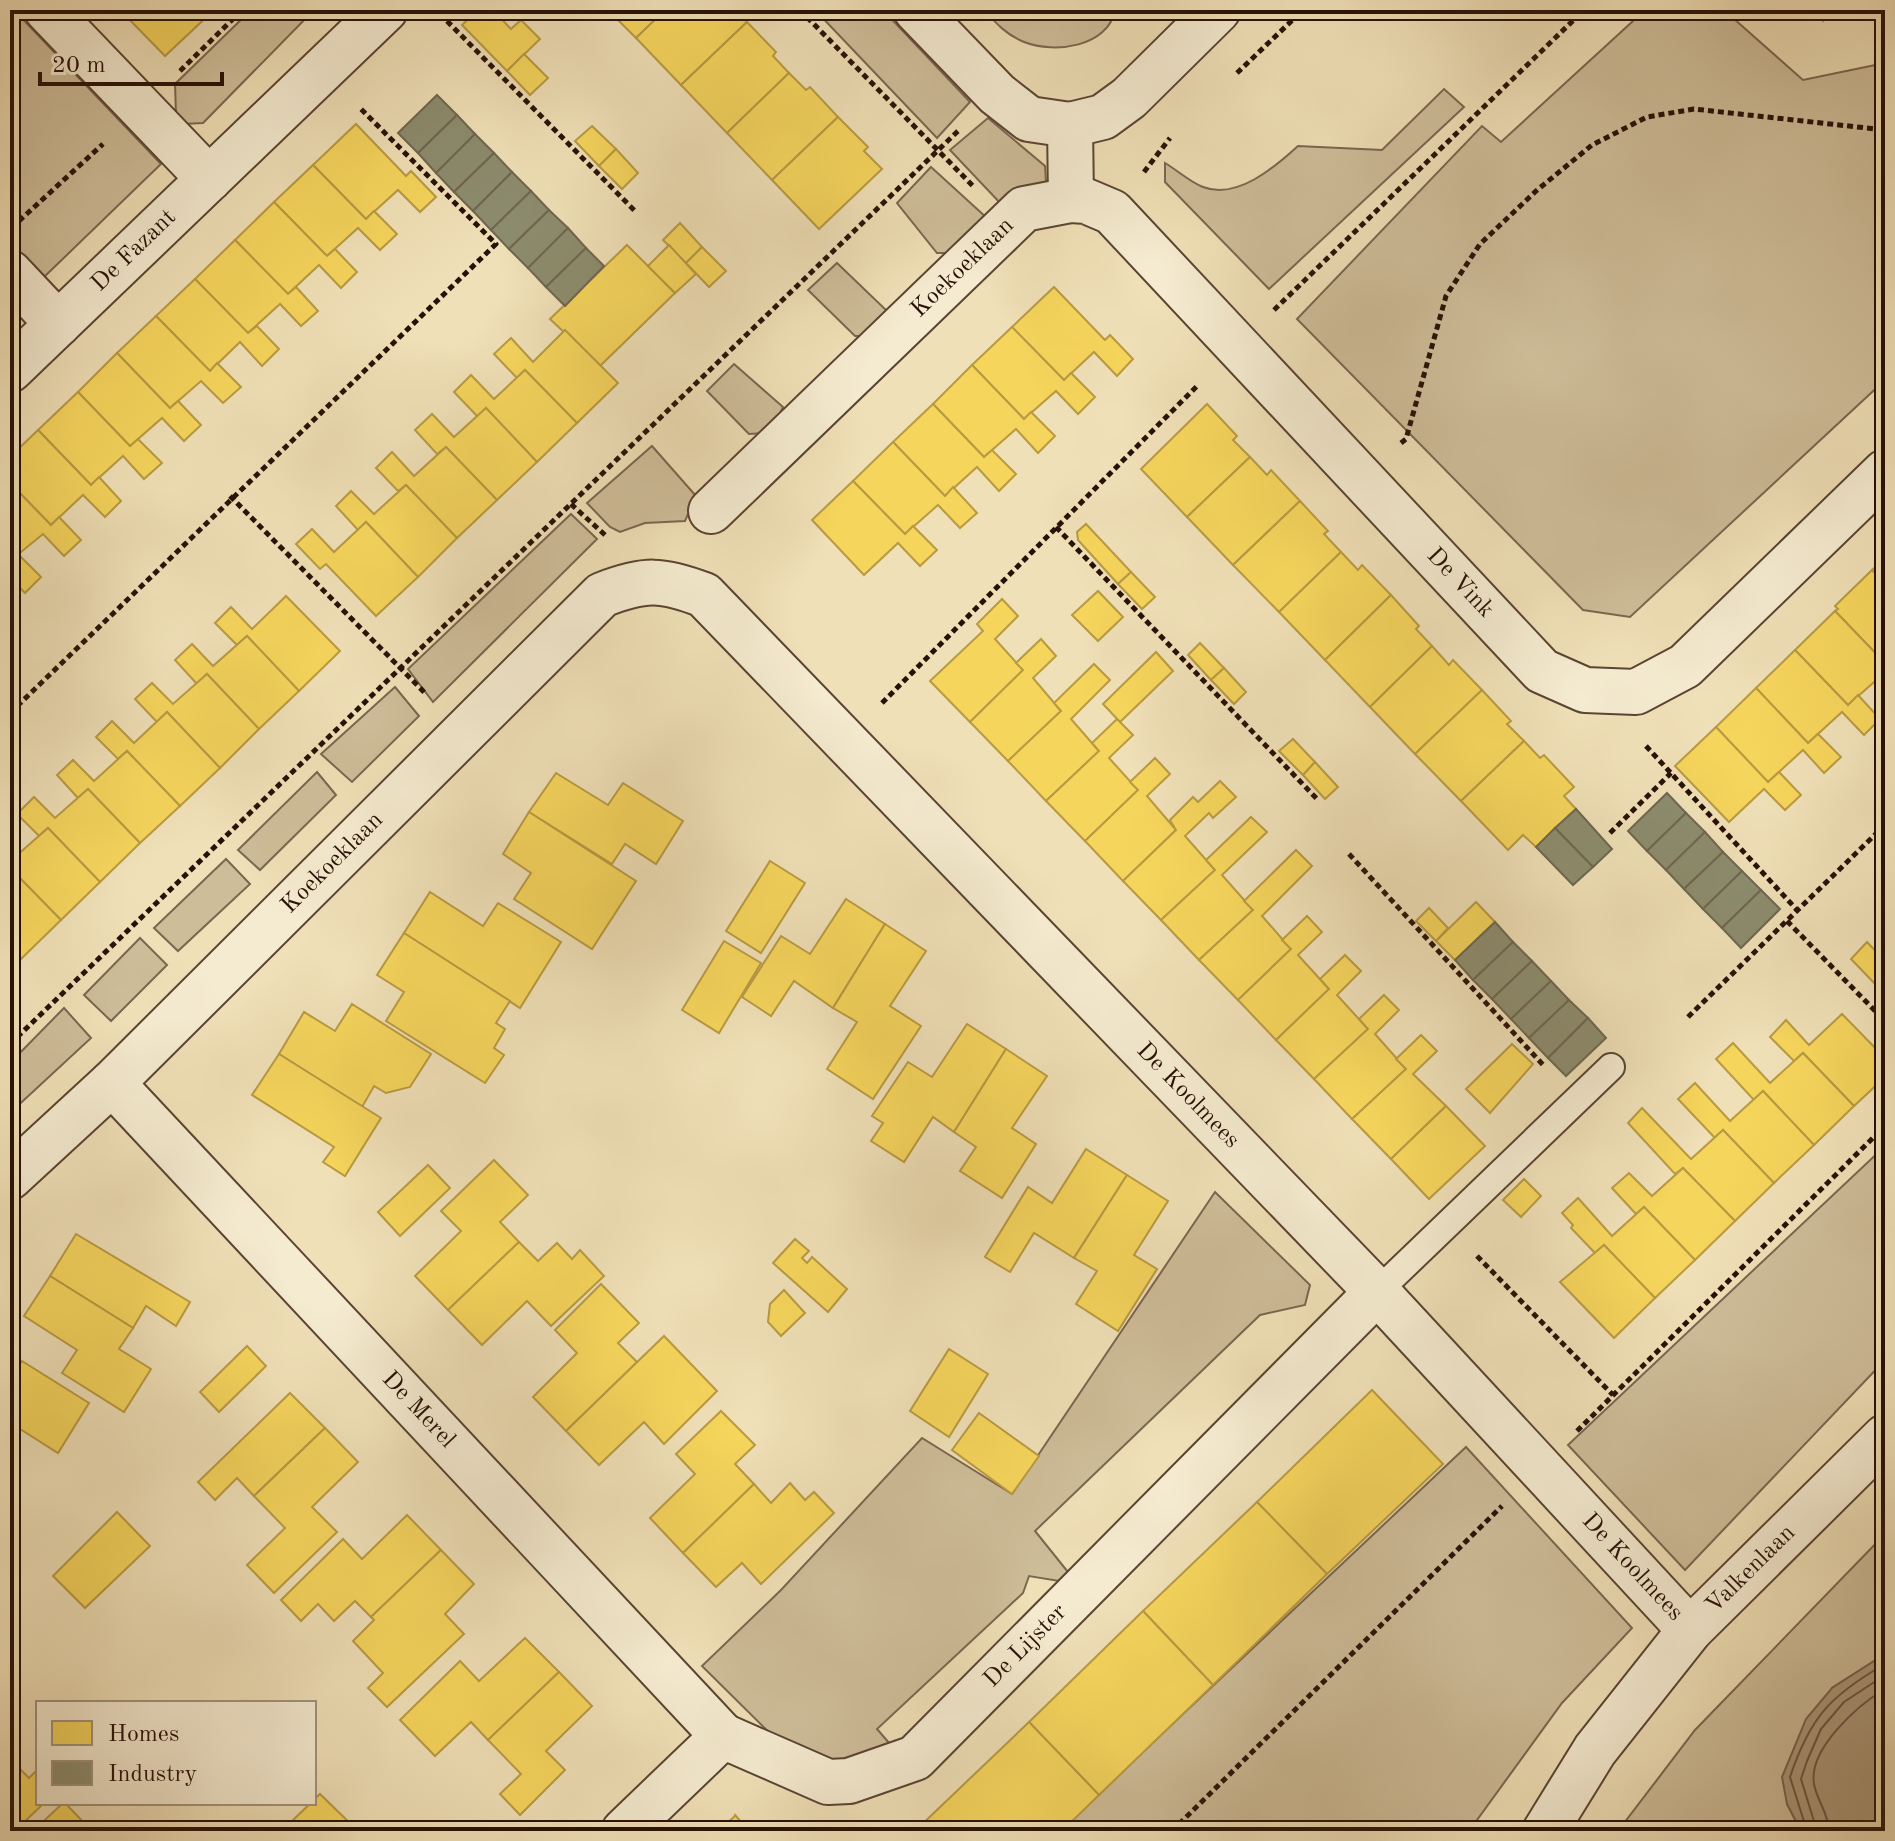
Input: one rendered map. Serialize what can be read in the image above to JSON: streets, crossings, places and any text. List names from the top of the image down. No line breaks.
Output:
{"streets":{"street":["De Fazant","Koekoeklaan","De Vink","De Koolmees","De Merel","Valkenlaan","De Lijster"]},"crossings":[["Koekoeklaan","De Vink"],["Koekoeklaan","De Koolmees"],["Koekoeklaan","De Merel"],["De Koolmees","Valkenlaan"],["De Koolmees","De Lijster"],["De Merel","De Lijster"]],"legend":["Homes","Industry"],"scale_bar":"20 m"}
